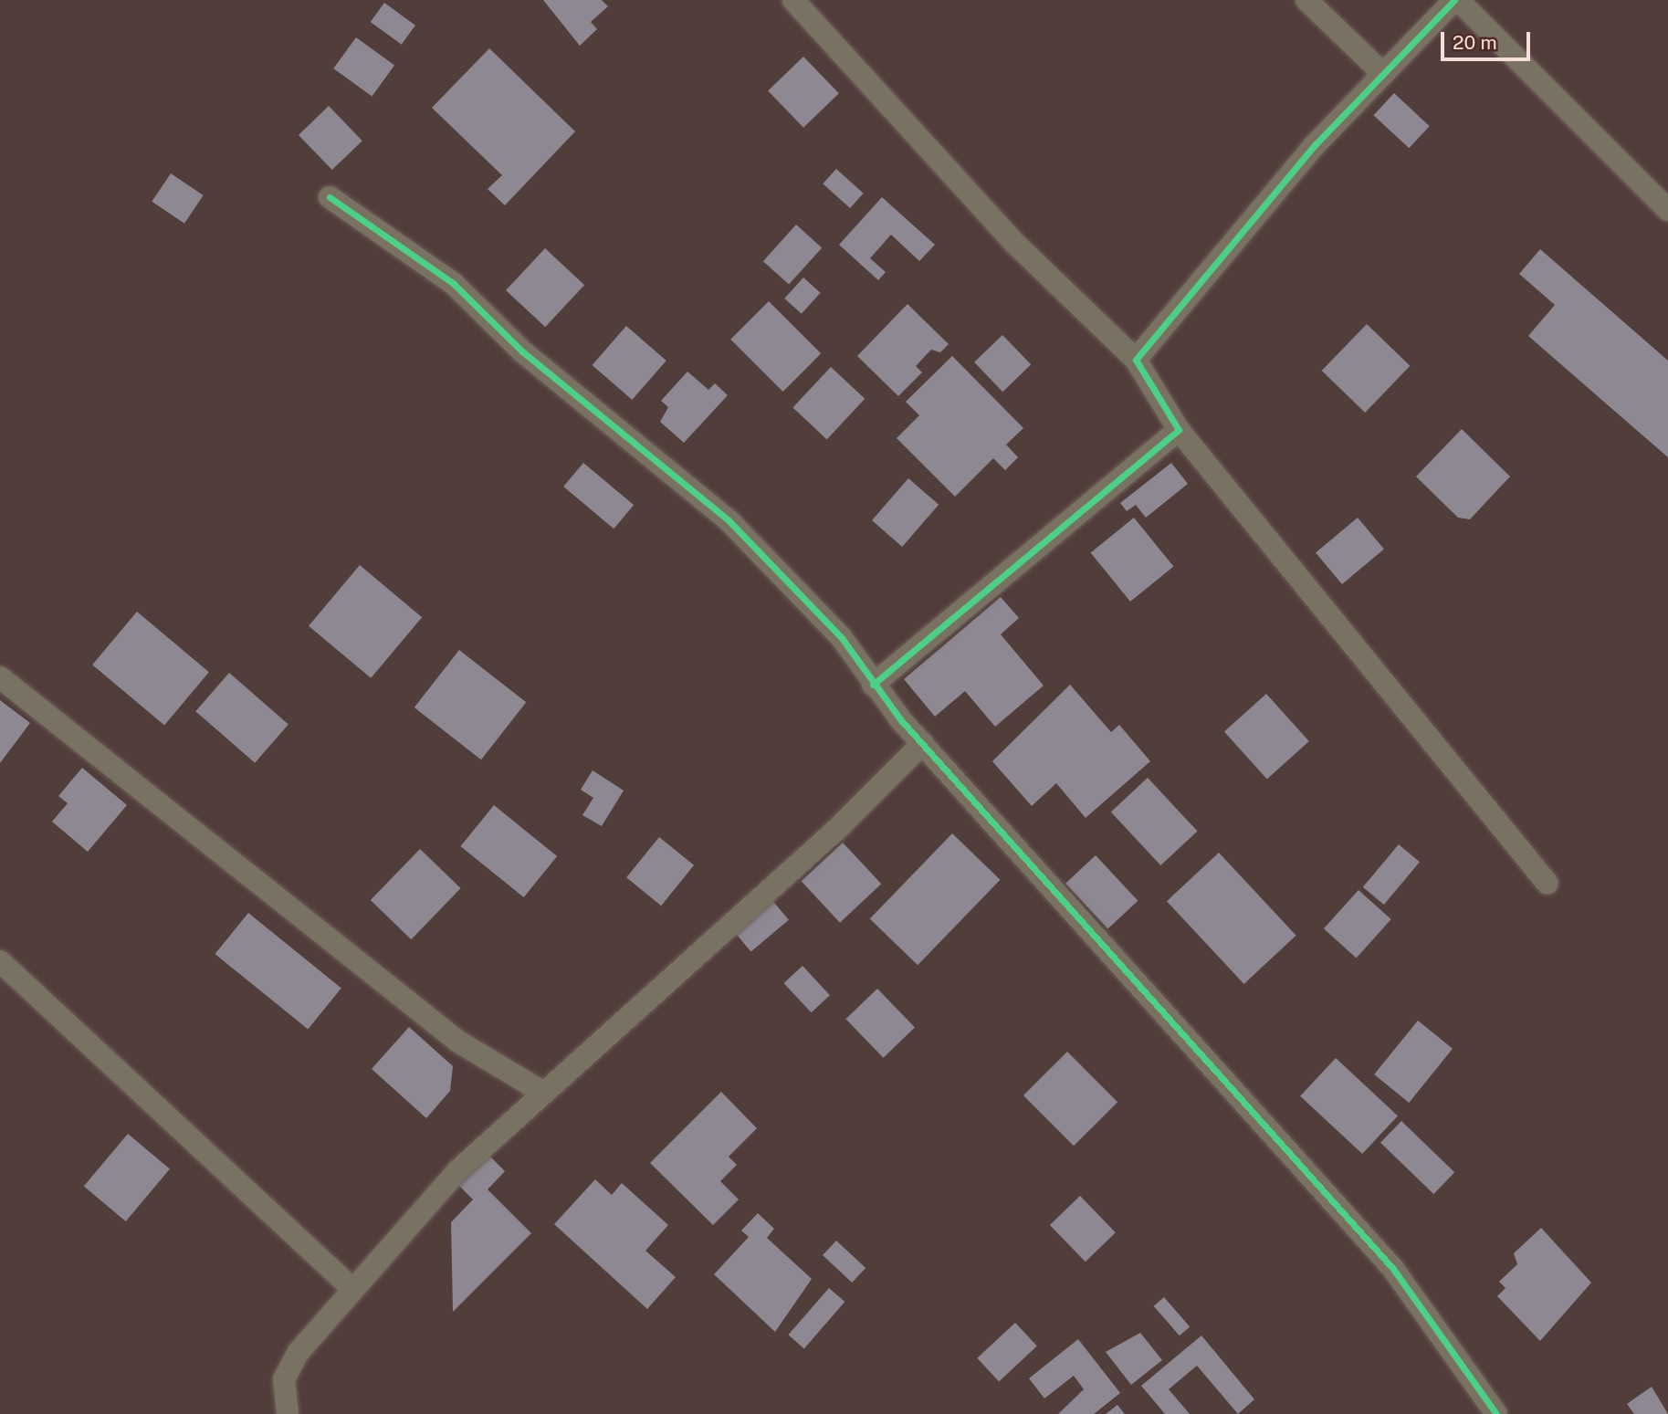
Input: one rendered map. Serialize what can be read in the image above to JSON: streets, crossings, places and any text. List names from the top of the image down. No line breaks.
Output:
{"scale_bar":"20 m"}
